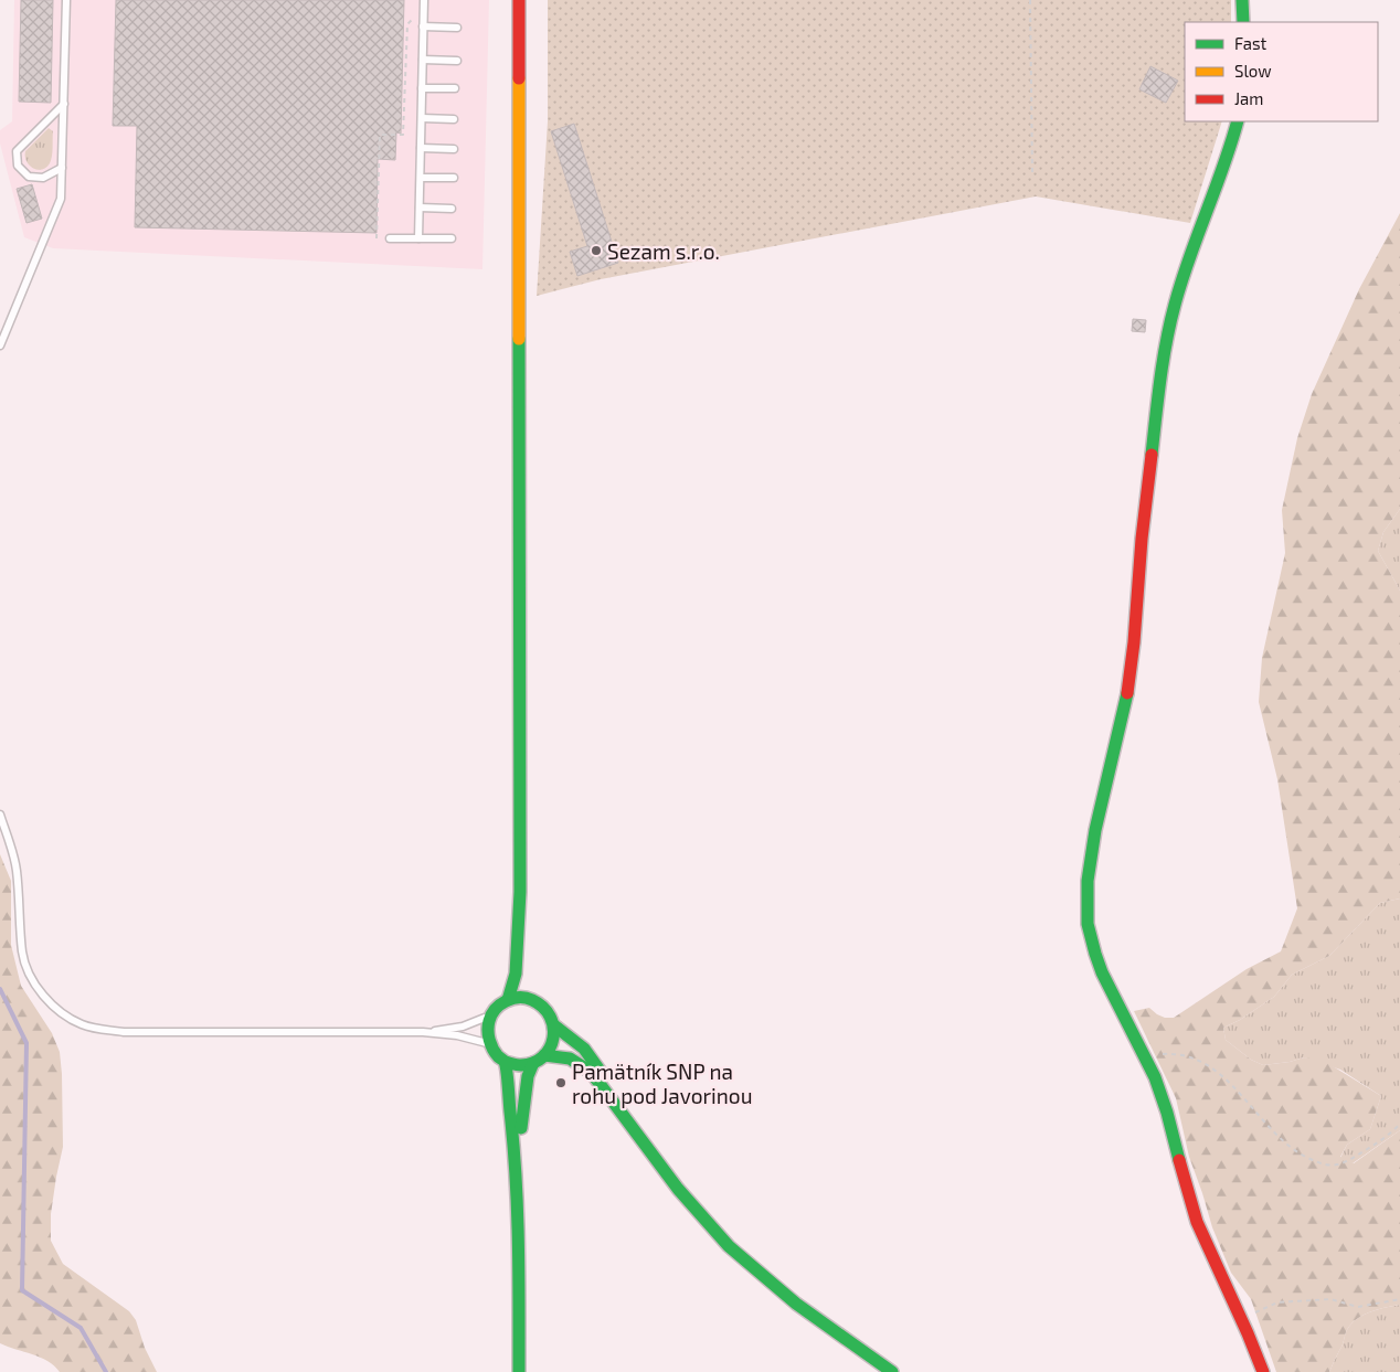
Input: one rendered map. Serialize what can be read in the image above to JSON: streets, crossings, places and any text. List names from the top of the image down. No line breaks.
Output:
{"places":["Sezam s.r.o.","Pamätník SNP na rohu pod Javorinou"],"legend":["Fast","Slow","Jam"]}
